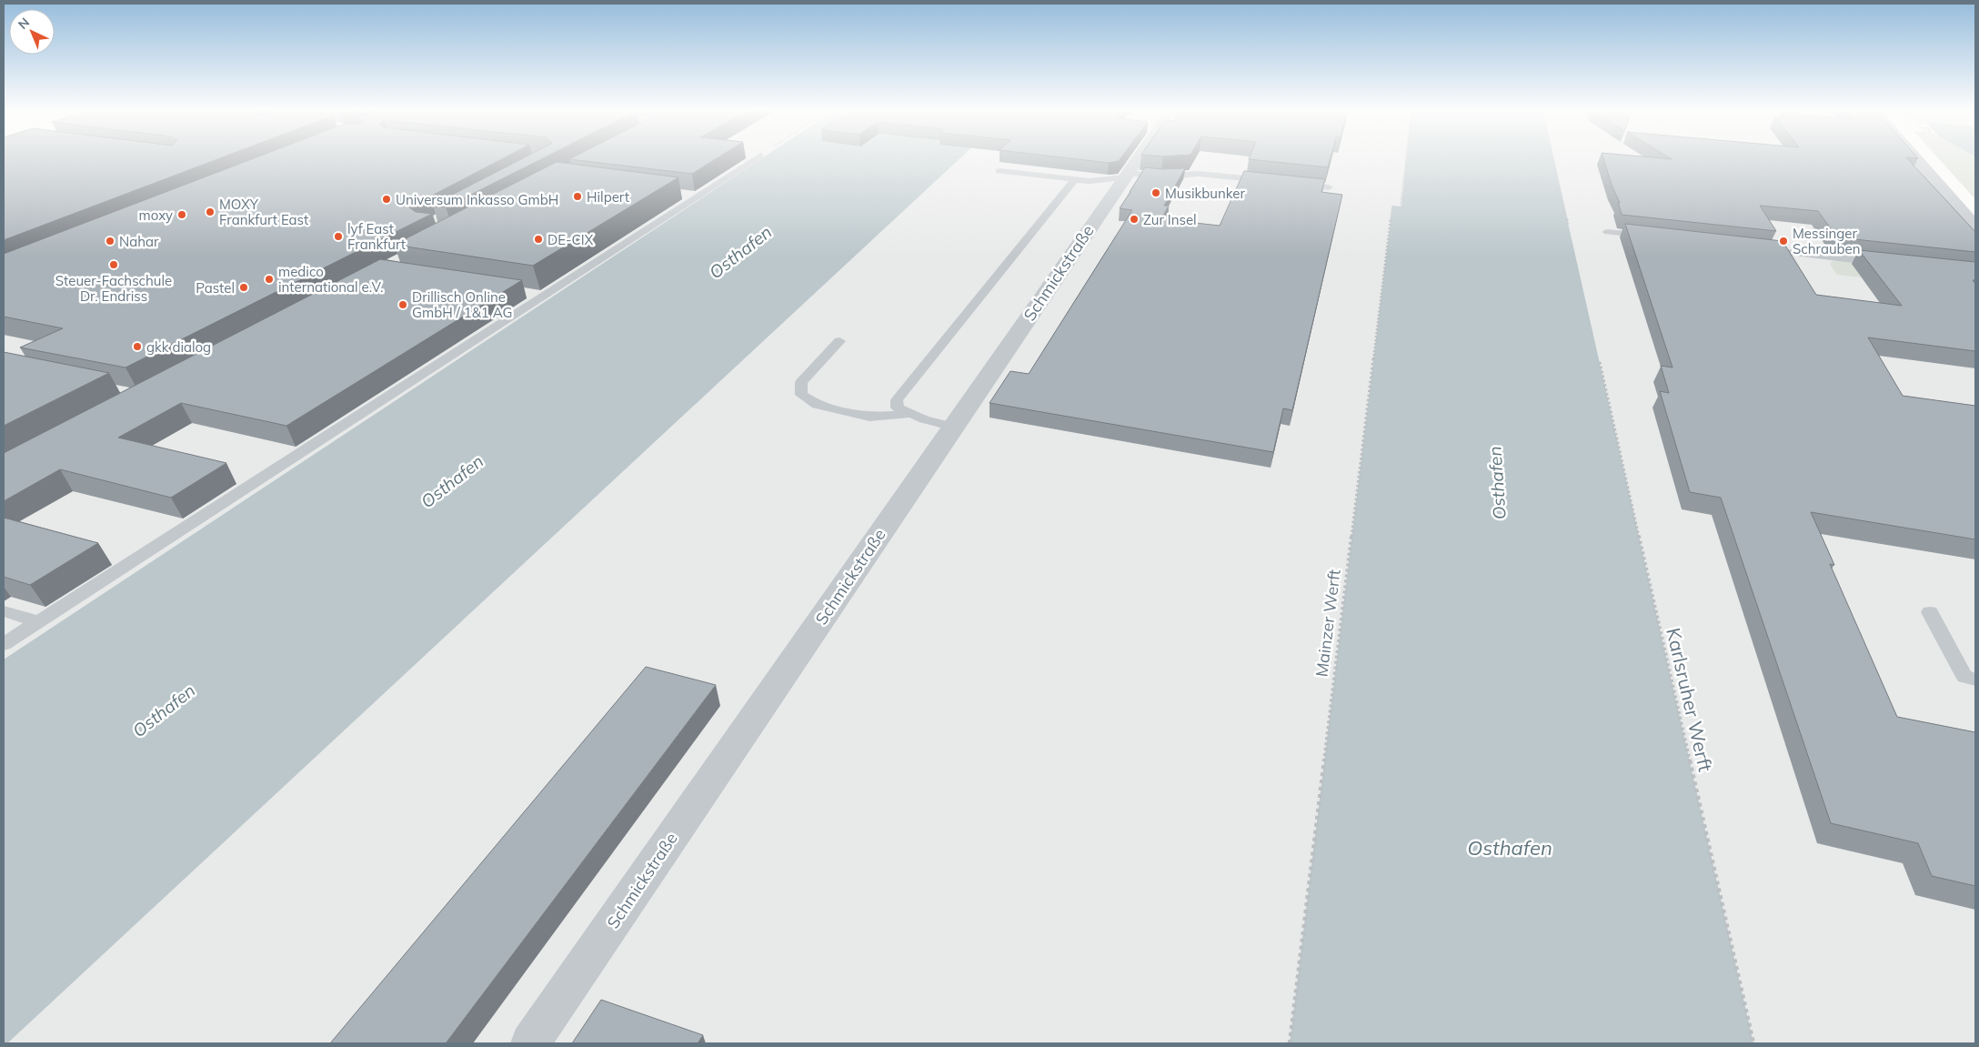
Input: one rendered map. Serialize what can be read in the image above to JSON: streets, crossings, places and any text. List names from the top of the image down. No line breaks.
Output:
{"streets":{"street":["Schmickstraße"],"path":["Mainzer Werft","Karlsruher Werft"]},"water":["Osthafen"],"places":["Musikbunker","Hilpert","Universum Inkasso GmbH","MOXY Frankfurt East","moxy","Zur Insel","lyf East Frankfurt","DE-CIX","Nahar","Messinger Schrauben","Steuer-Fachschule Dr. Endriss","medico international e.V.","Pastel","Drillisch Online GmbH / 1&1 AG","gkk dialog"],"north":"top left"}
